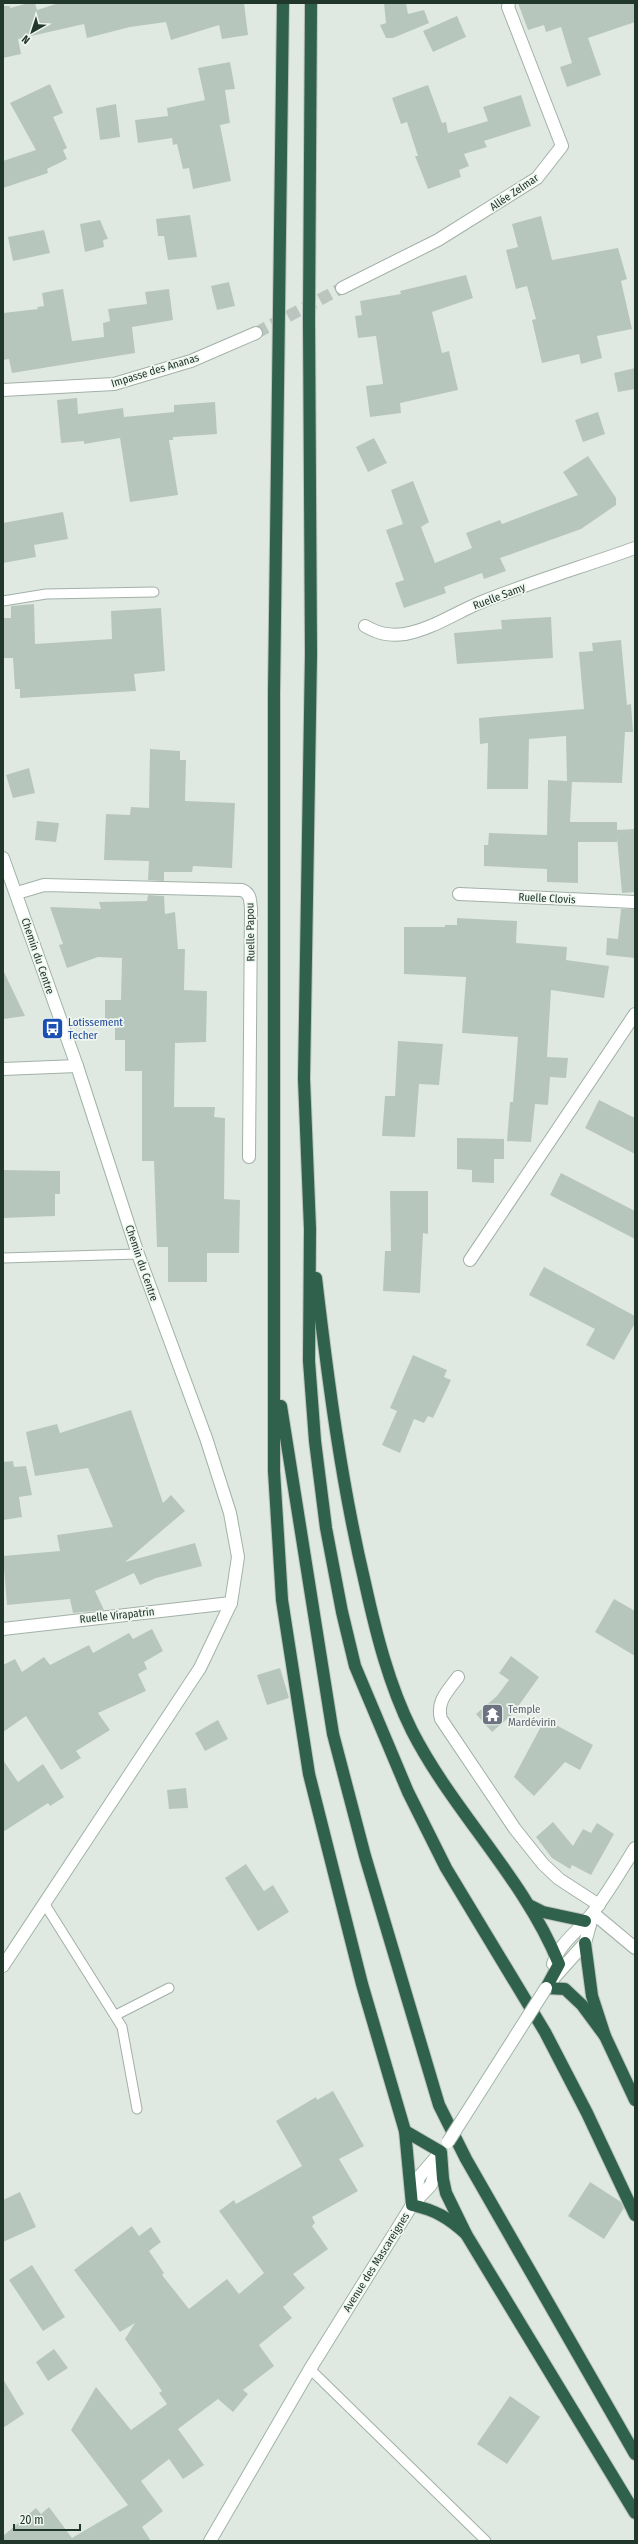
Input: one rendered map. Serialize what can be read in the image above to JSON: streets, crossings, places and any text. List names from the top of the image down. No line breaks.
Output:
{"streets":{"street":["Allée Zelmar","Impasse des Ananas","Ruelle Samy","Ruelle Clovis","Ruelle Papou","Chemin du Centre","Ruelle Virapatrin","Avenue des Mascareignes"]},"crossings":[["Ruelle Papou","Chemin du Centre"],["Chemin du Centre","Ruelle Virapatrin"]],"places":{"bus stop":["Lotissement Techer"],"temple":["Temple Mardévirin"]},"scale_bar":"20 m","north":"bottom left"}
